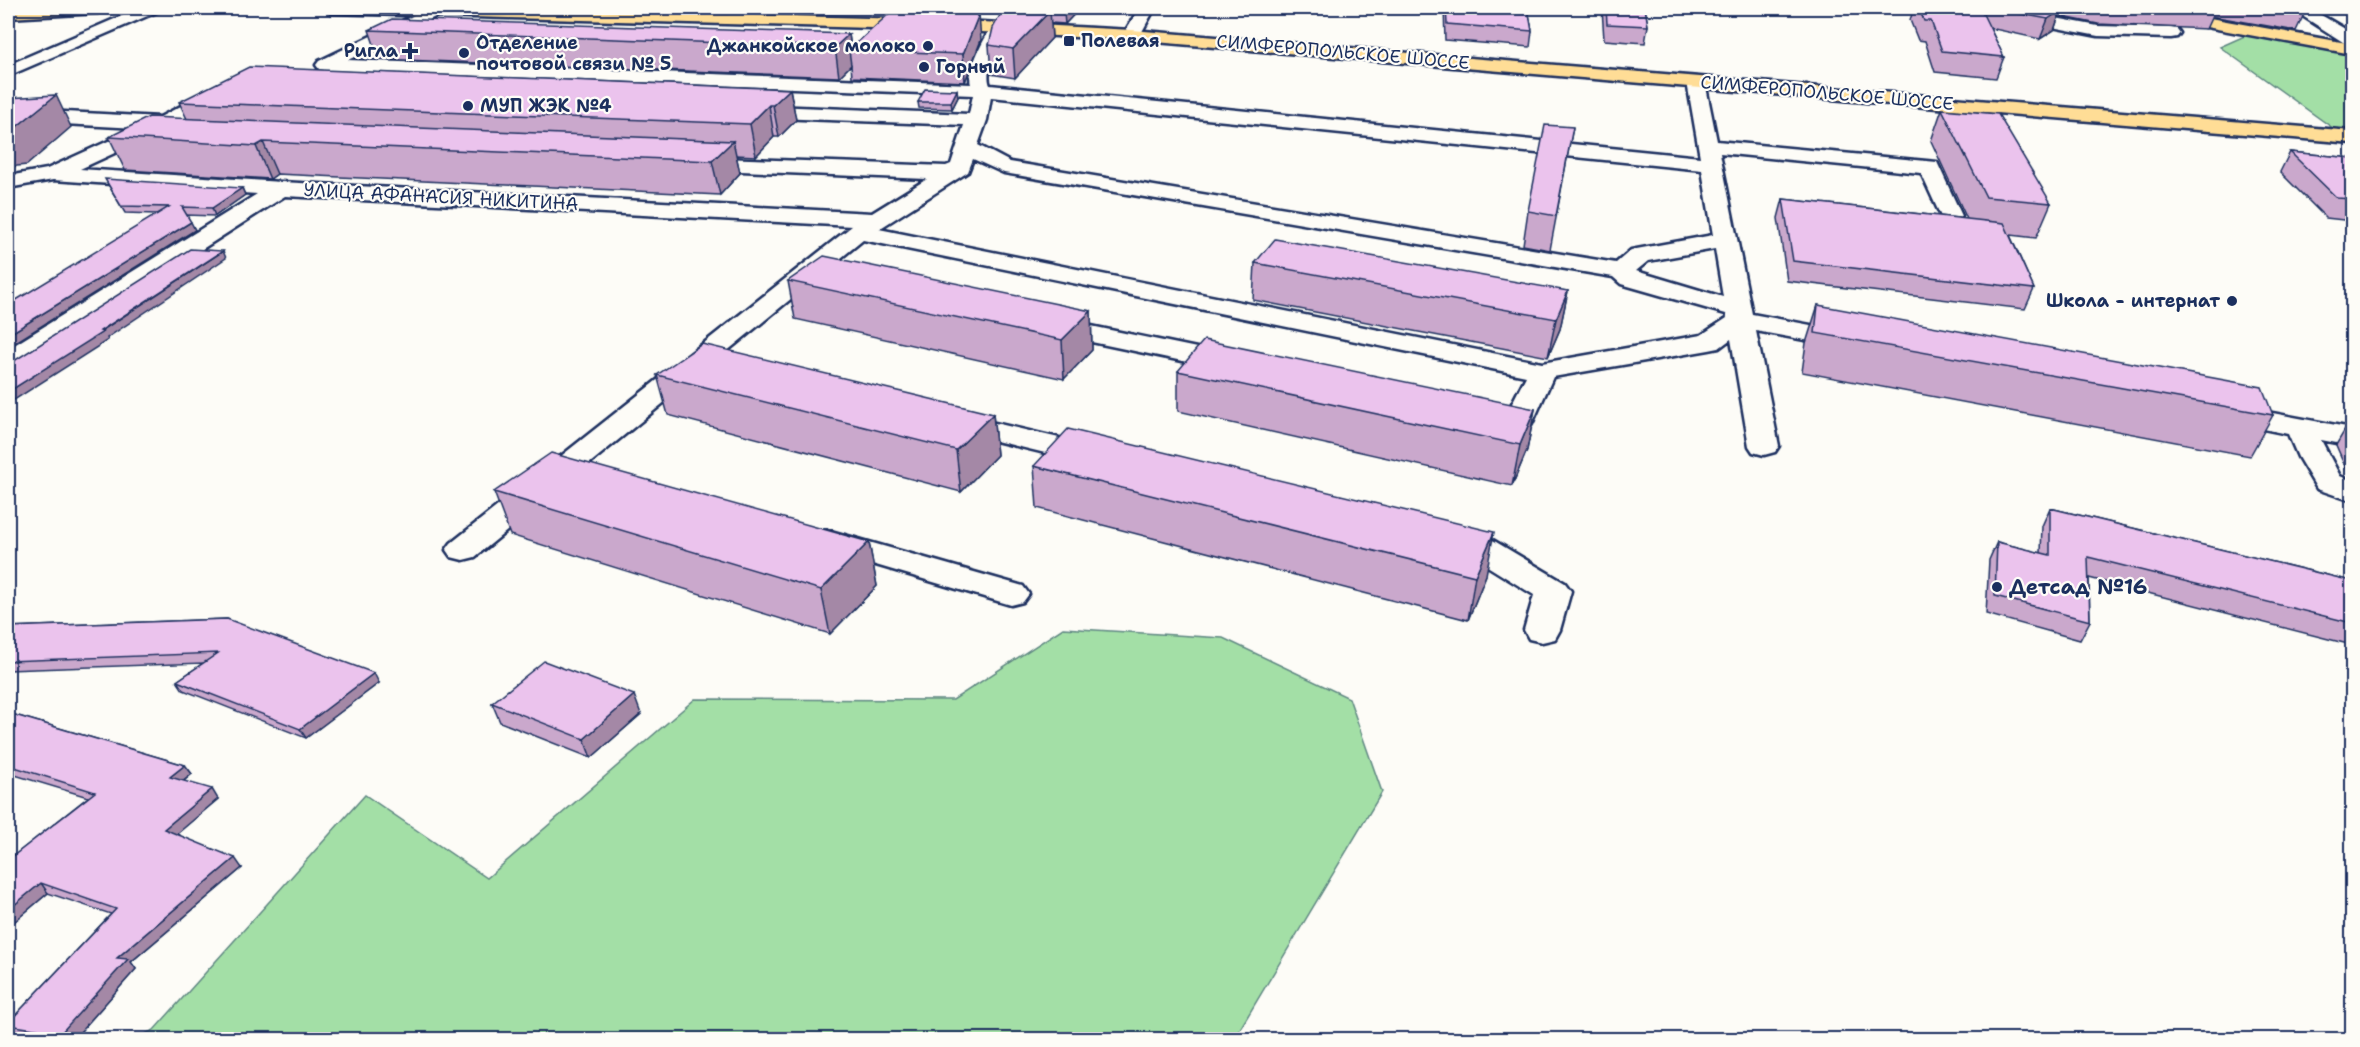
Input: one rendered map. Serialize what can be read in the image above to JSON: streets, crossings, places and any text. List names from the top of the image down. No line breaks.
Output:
{"streets":{"main road":["СИМФЕРОПОЛЬСКОЕ ШОССЕ"],"street":["УЛИЦА АФАНАСИЯ НИКИТИНА"]},"places":{"transit":["Полевая"],"other":["Джанкойское молоко","Отделение почтовой связи № 5","Горный","МУП ЖЭК №4","Школа - интернат","Детсад №16"],"health":["Ригла"]}}
